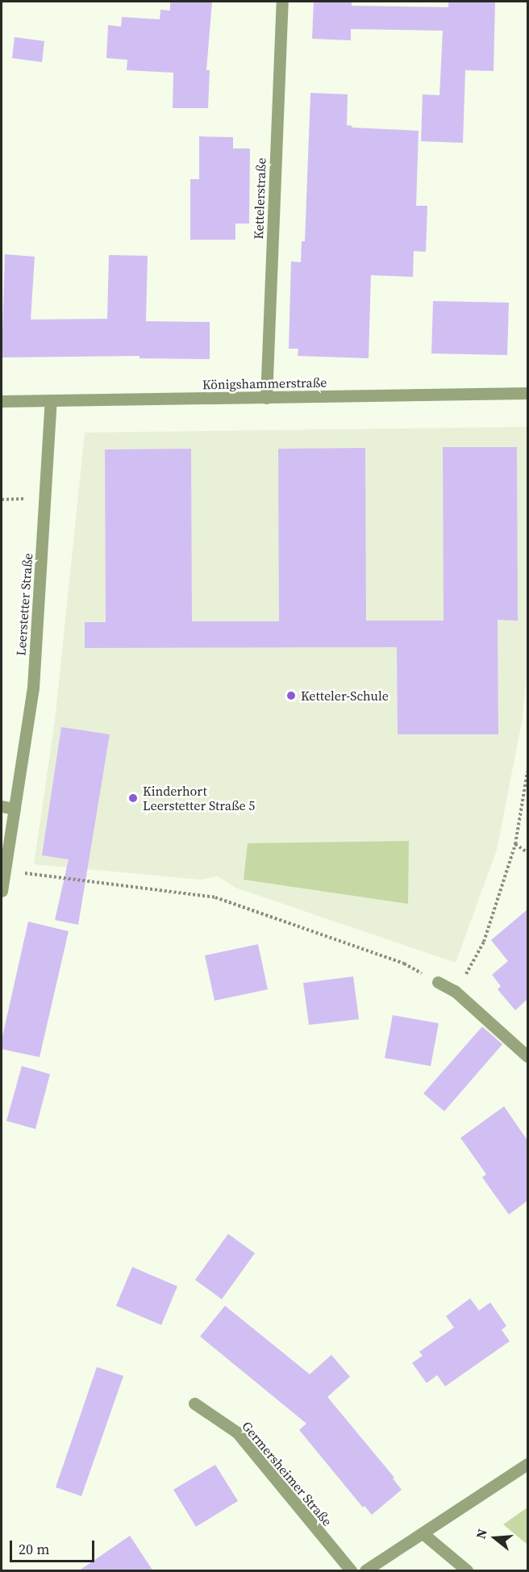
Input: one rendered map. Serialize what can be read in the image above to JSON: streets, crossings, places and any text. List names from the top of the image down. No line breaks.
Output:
{"streets":{"street":["Kettelerstraße","Königshammerstraße","Leerstetter Straße","Germersheimer Straße"]},"crossings":[["Kettelerstraße","Königshammerstraße"],["Königshammerstraße","Leerstetter Straße"]],"places":["Ketteler-Schule","Kinderhort Leerstetter Straße 5"],"scale_bar":"20 m","north":"left"}
